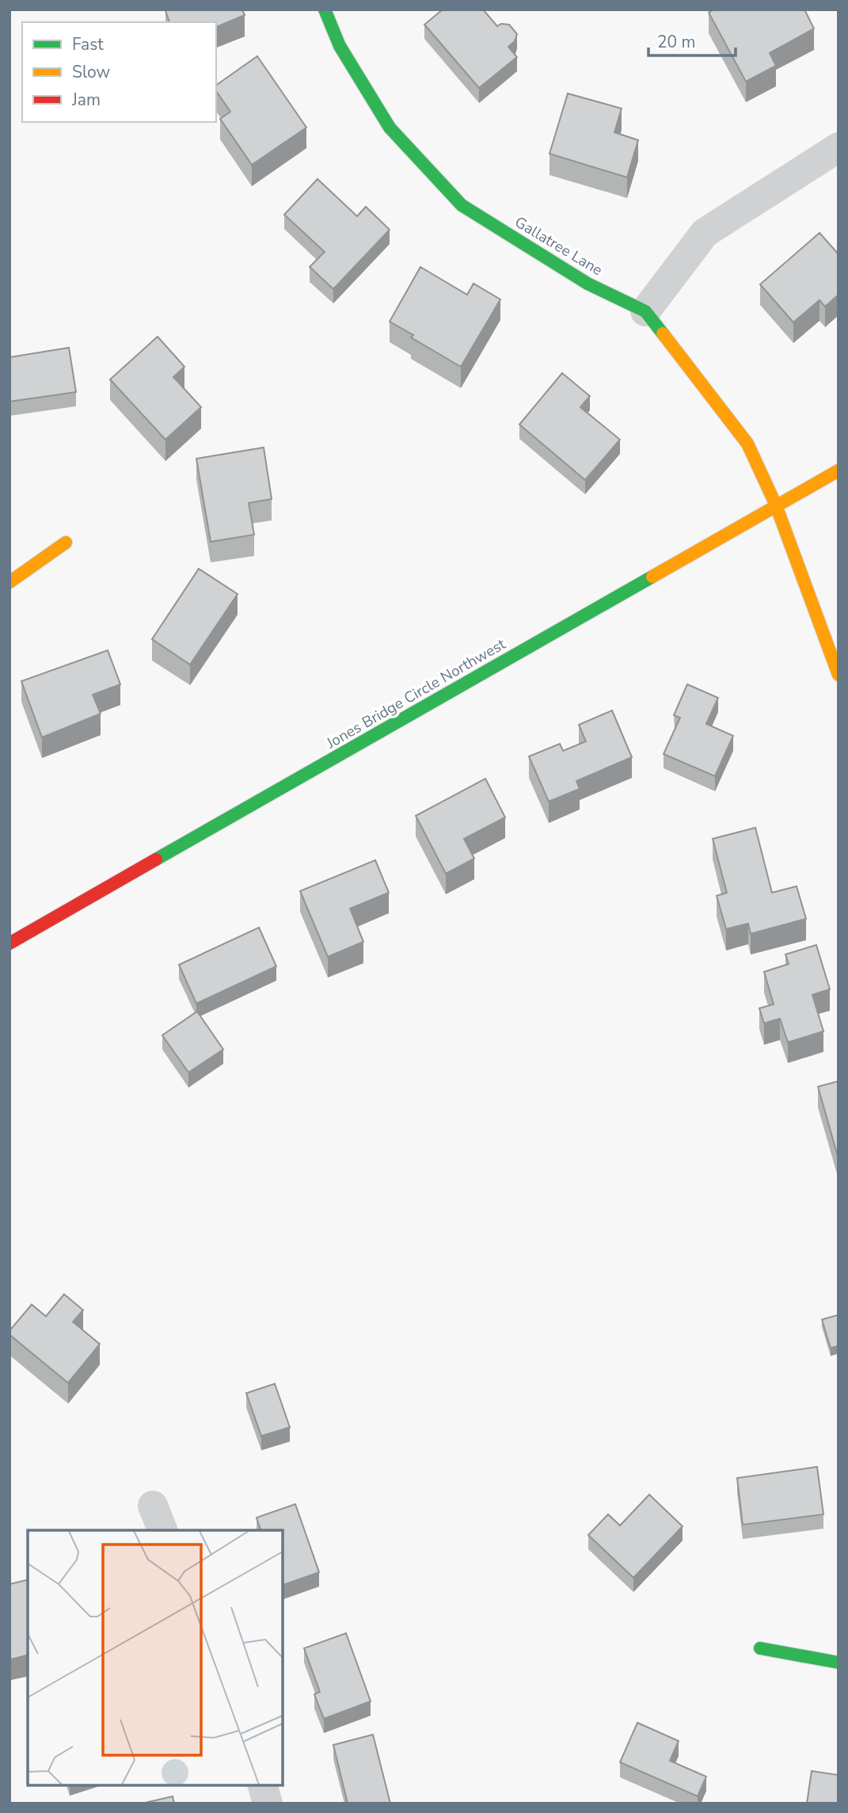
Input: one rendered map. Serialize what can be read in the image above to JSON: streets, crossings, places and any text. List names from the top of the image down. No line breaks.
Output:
{"streets":{"street":["Gallatree Lane","Jones Bridge Circle Northwest"]},"crossings":[["Gallatree Lane","Jones Bridge Circle Northwest"]],"legend":["Fast","Slow","Jam"],"scale_bar":"20 m"}
